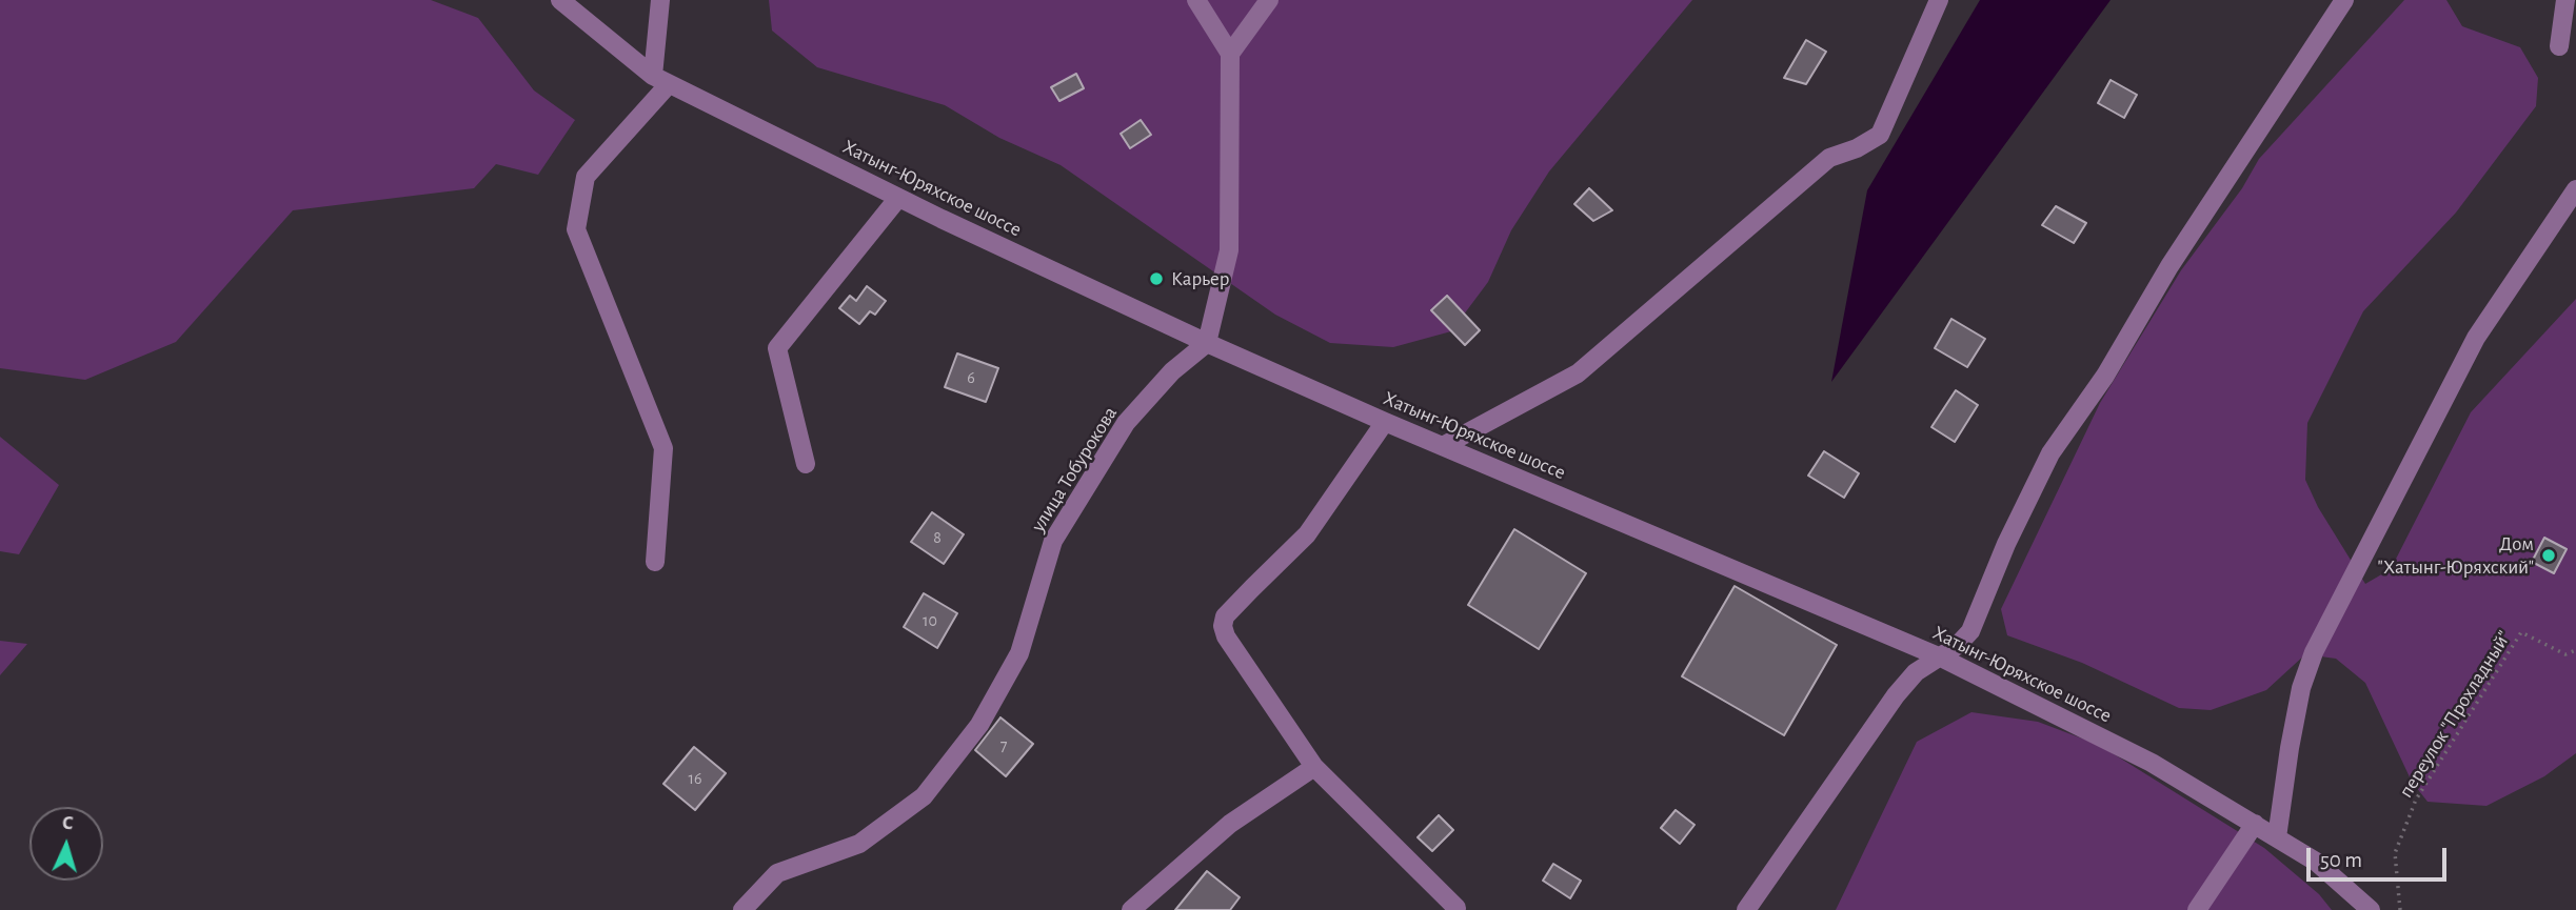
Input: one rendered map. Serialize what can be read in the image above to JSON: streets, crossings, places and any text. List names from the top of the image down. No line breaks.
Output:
{"streets":{"street":["Хатынг-Юряхское шоссе","улица Тобурокова"],"path":["переулок \"Прохладный\""]},"crossings":[["Хатынг-Юряхское шоссе","улица Тобурокова"]],"places":["Карьер","Дом \"Хатынг-Юряхский\""],"house_numbers":["6","8","10","7","16"],"scale_bar":"50 m","north":"top"}
